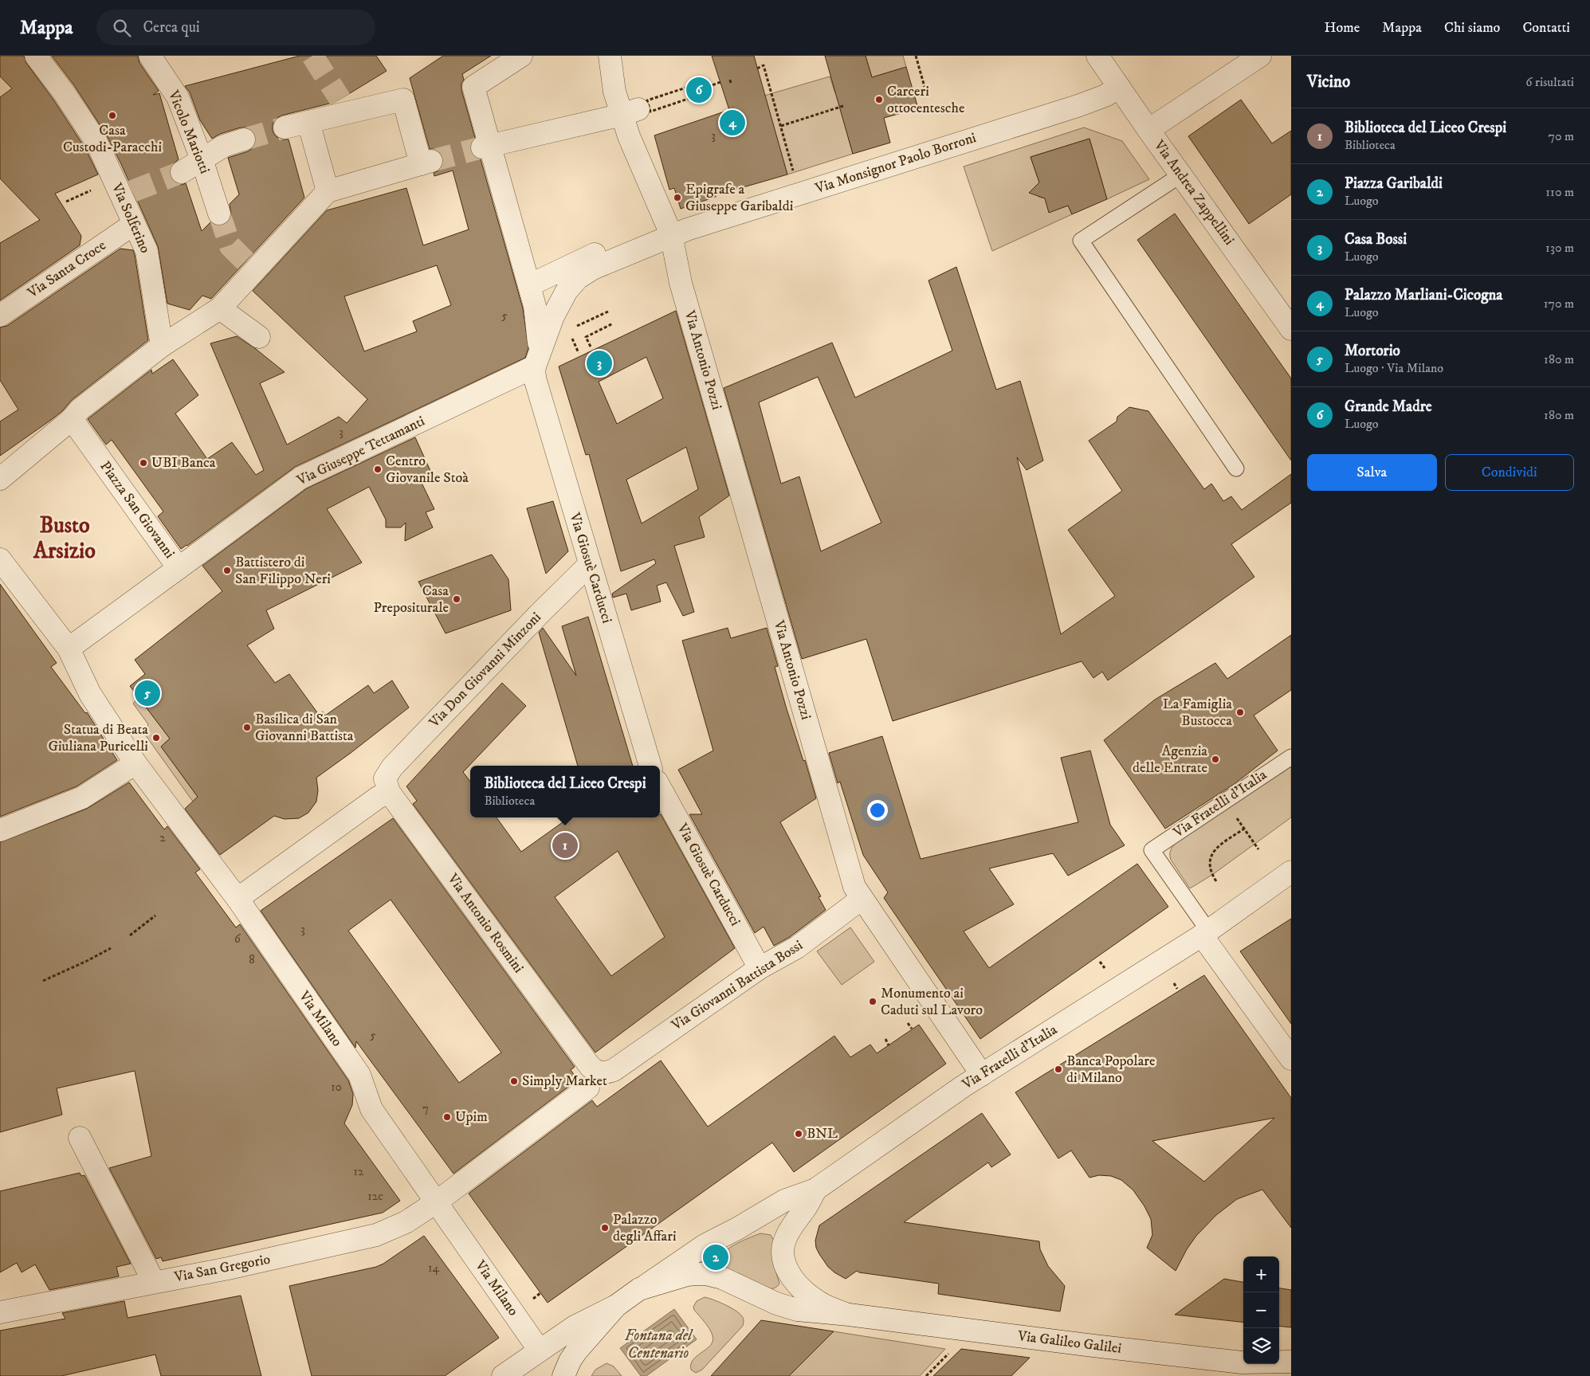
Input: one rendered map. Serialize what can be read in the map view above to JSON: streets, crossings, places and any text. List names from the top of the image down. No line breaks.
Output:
{"streets":{"street":["Vicolo Mariotti","Via Monsignor Paolo Borroni","Via Andrea Zappellini","Via Solferino","Via Santa Croce","Via Antonio Pozzi","Via Giuseppe Tettamanti","Piazza San Giovanni","Via Giosuè Carducci","Via Don Giovanni Minzoni","Via Fratelli d'Italia","Via Antonio Rosmini","Via Giovanni Battista Bossi","Via Milano","Via San Gregorio","Via Galileo Galilei"]},"crossings":[["Via Monsignor Paolo Borroni","Via Andrea Zappellini"],["Via Monsignor Paolo Borroni","Via Antonio Pozzi"],["Via Solferino","Via Santa Croce"],["Via Antonio Pozzi","Via Fratelli d'Italia"],["Via Antonio Pozzi","Via Giovanni Battista Bossi"],["Via Giuseppe Tettamanti","Piazza San Giovanni"],["Via Giuseppe Tettamanti","Via Giosuè Carducci"],["Piazza San Giovanni","Via Milano"],["Via Giosuè Carducci","Via Don Giovanni Minzoni"],["Via Giosuè Carducci","Via Giovanni Battista Bossi"],["Via Don Giovanni Minzoni","Via Antonio Rosmini"],["Via Don Giovanni Minzoni","Via Milano"],["Via Antonio Rosmini","Via Giovanni Battista Bossi"],["Via Milano","Via San Gregorio"]],"districts":["Busto Arsizio"],"water":["Fontana del Centenario"],"places":["Carceri ottocentesche","Casa Custodi-Paracchi","Epigrafe a Giuseppe Garibaldi","UBI Banca","Centro Giovanile Stoà","Battistero di San Filippo Neri","Casa Prepositurale","La Famiglia Bustocca","Basilica di San Giovanni Battista","Statua di Beata Giuliana Puricelli","Agenzia delle Entrate","Monumento ai Caduti sul Lavoro","Banca Popolare di Milano","Simply Market","Upim","BNL","Palazzo degli Affari"],"house_numbers":["3","5","3","2","3","6","8","5","10","7","12","12c","14"],"page":{"header":"Mappa","search":"Cerca qui","nav":["Home","Mappa","Chi siamo","Contatti"],"heading":["Vicino","6 risultati"],"pins":["6","4","3","5","1","2"],"list":[{"mark":"1","name":"Biblioteca del Liceo Crespi","note":"Biblioteca","value":"70 m"},{"mark":"2","name":"Piazza Garibaldi","note":"Luogo","value":"110 m"},{"mark":"3","name":"Casa Bossi","note":"Luogo","value":"130 m"},{"mark":"4","name":"Palazzo Marliani-Cicogna","note":"Luogo","value":"170 m"},{"mark":"5","name":"Mortorio","note":"Luogo · Via Milano","value":"180 m"},{"mark":"6","name":"Grande Madre","note":"Luogo","value":"180 m"}],"buttons":["Salva","Condividi"],"popup":["Biblioteca del Liceo Crespi","Biblioteca"],"map_buttons":["+","−"]}}
